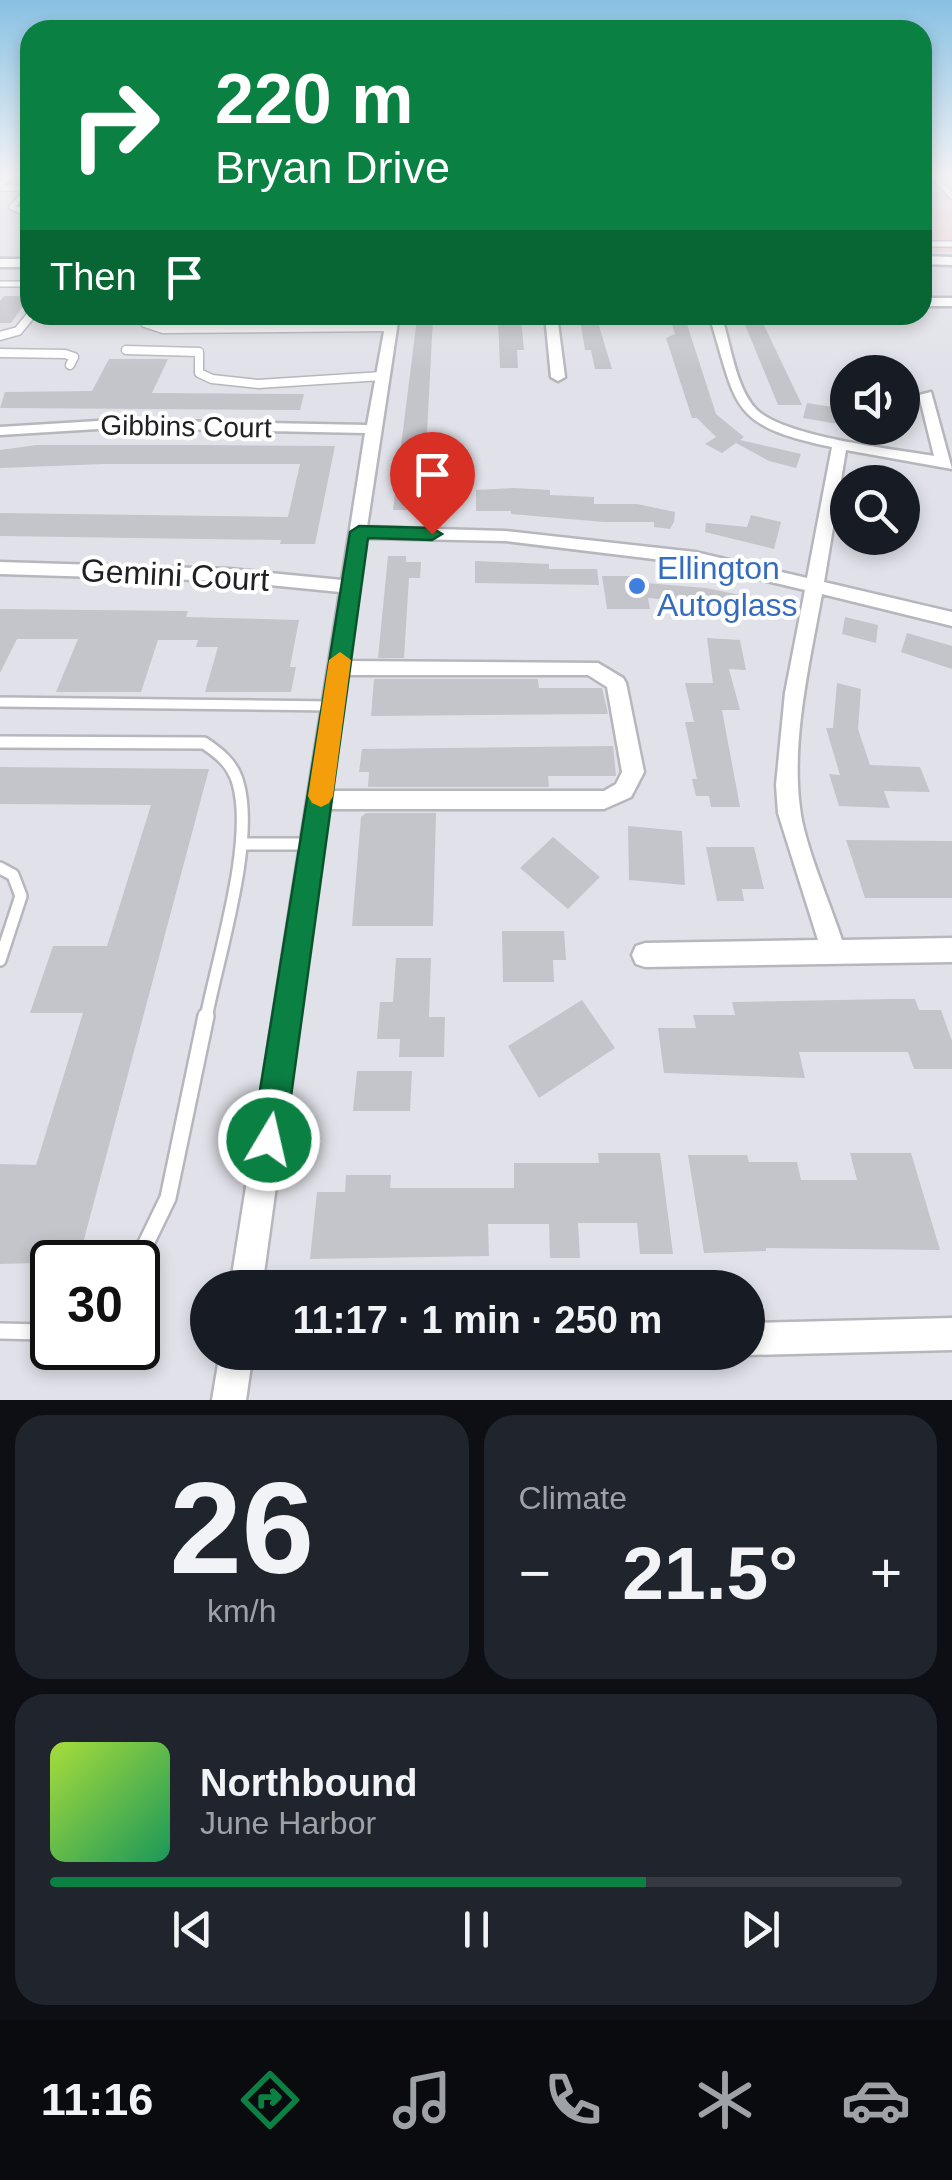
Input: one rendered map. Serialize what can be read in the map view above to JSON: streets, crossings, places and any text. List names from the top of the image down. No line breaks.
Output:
{"streets":{"street":["Gibbins Court","Gemini Court"]},"places":["Ellington Autoglass"],"page":{"turn":["220 m","Bryan Drive"],"then":"Then","limit":"30","trip":"11:17 · 1 min · 250 m","tile":[["26","km/h"],"Climate"],"heat":["−","21.5°","+"],"song":["Northbound","June Harbor"],"tabs":"11:16"}}
